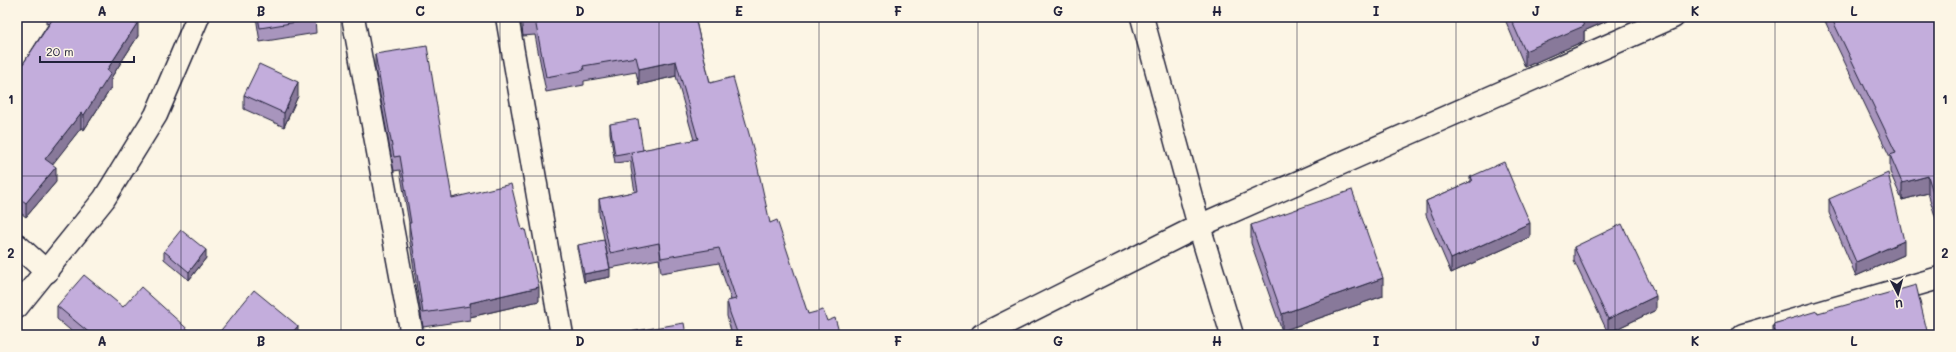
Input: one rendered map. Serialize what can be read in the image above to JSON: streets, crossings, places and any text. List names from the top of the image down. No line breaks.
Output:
{"scale_bar":"20 m","north":"bottom","grid":{"columns":["A","B","C","D","E","F","G","H","I","J","K","L"],"rows":["1","2"]}}
